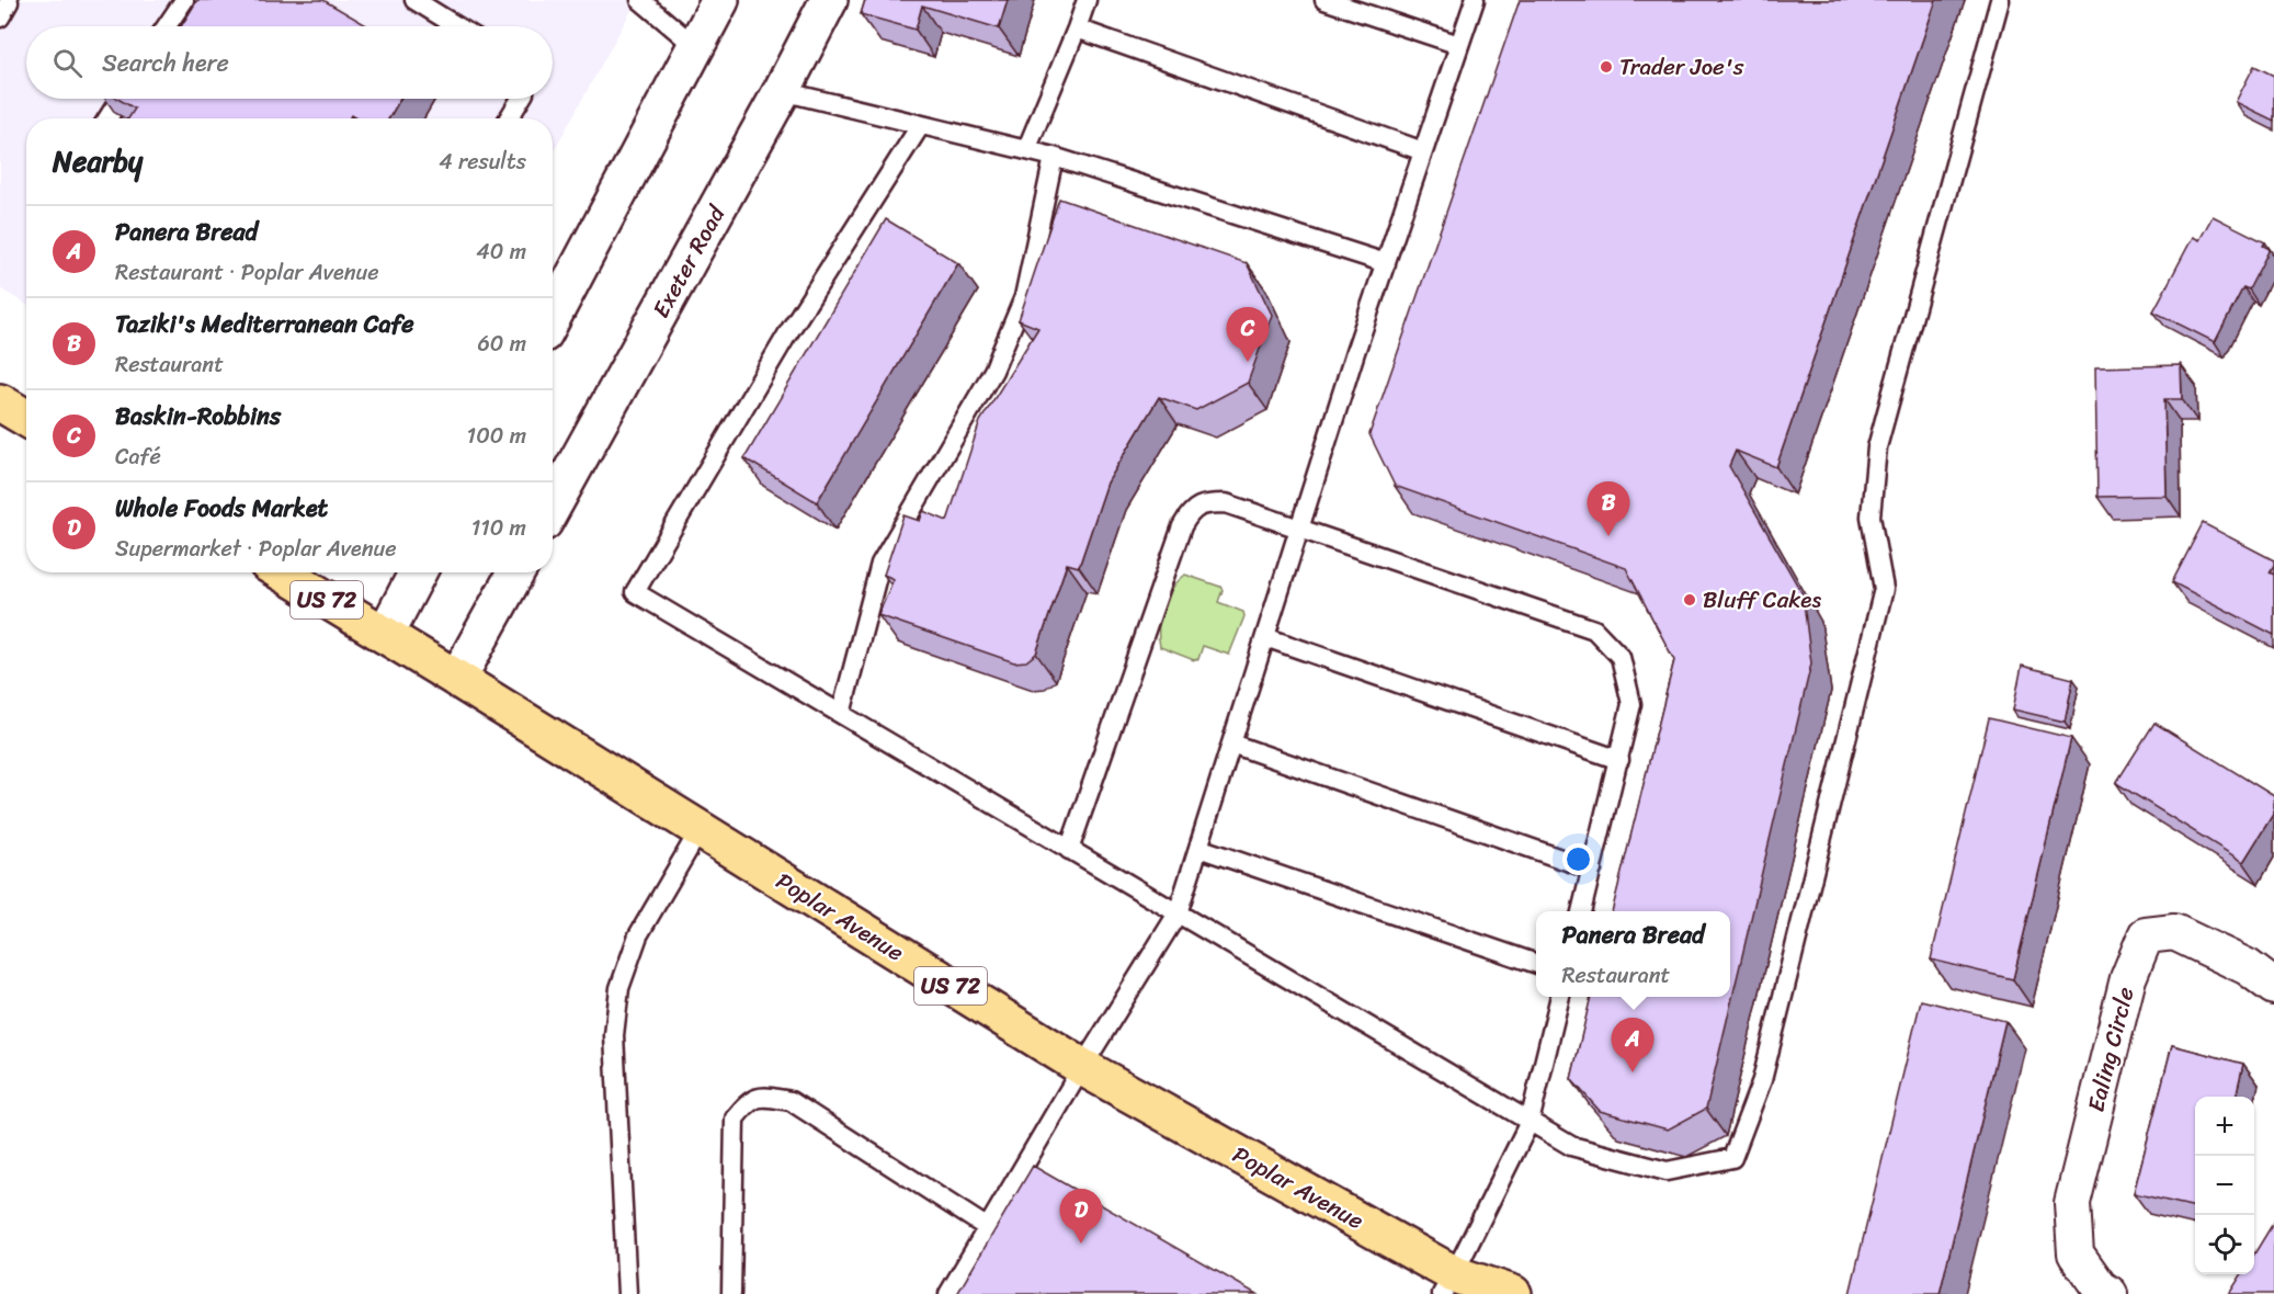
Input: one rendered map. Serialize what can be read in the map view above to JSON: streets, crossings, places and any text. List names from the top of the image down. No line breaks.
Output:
{"streets":{"main road":["US 72","Poplar Avenue"],"street":["Exeter Road","Ealing Circle"]},"places":["Trader Joe's","Bluff Cakes"],"page":{"search":"Search here","heading":["Nearby","4 results"],"list":[{"mark":"A","name":"Panera Bread","note":"Restaurant · Poplar Avenue","value":"40 m"},{"mark":"B","name":"Taziki's Mediterranean Cafe","note":"Restaurant","value":"60 m"},{"mark":"C","name":"Baskin-Robbins","note":"Café","value":"100 m"},{"mark":"D","name":"Whole Foods Market","note":"Supermarket · Poplar Avenue","value":"110 m"}],"pins":["C","B","A","D"],"popup":["Panera Bread","Restaurant"],"map_buttons":["+","−"]}}
